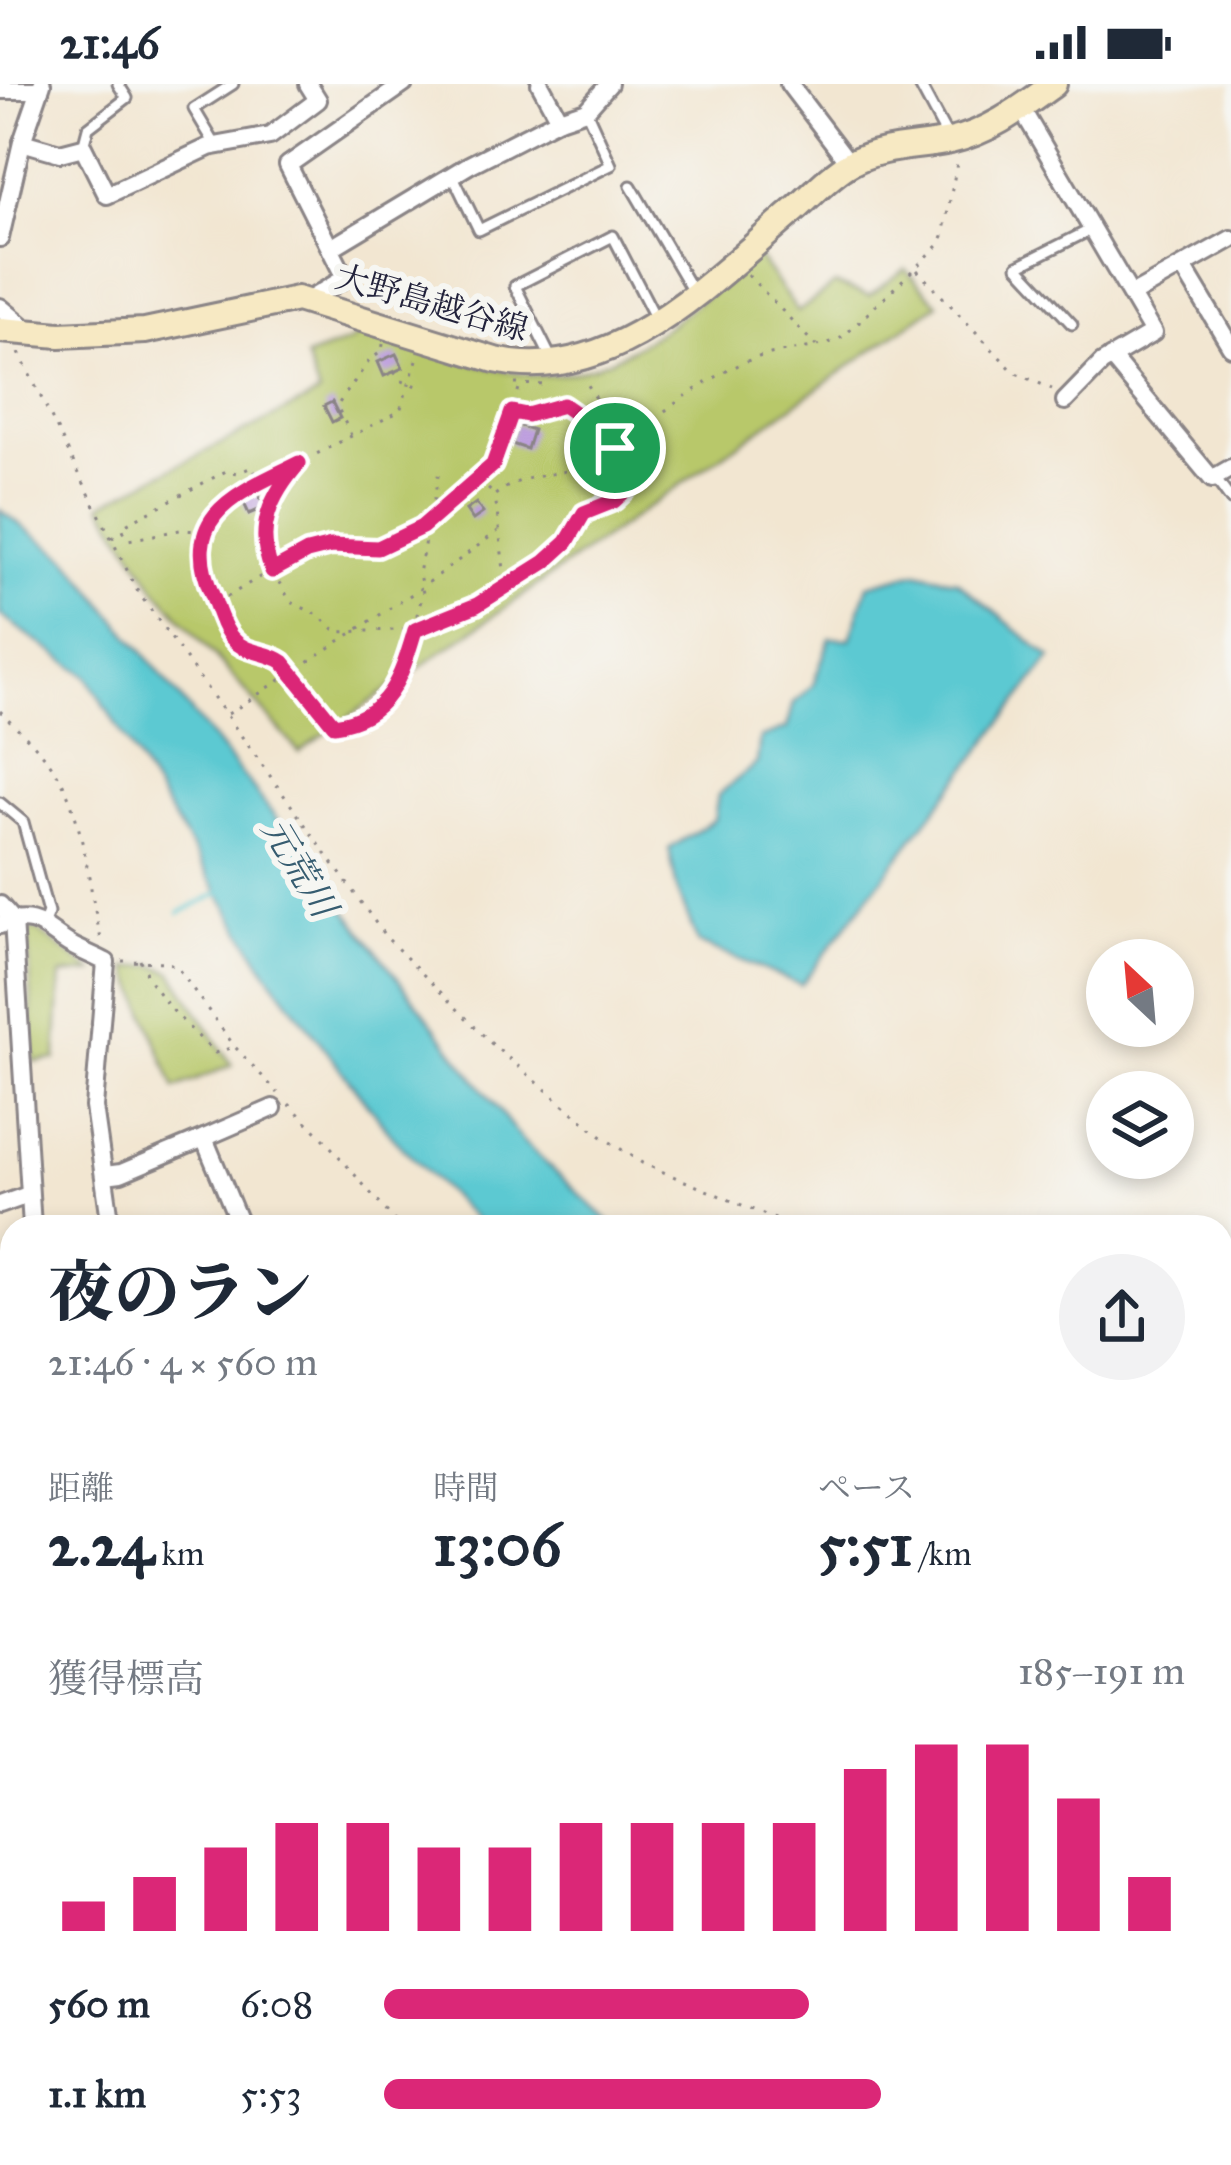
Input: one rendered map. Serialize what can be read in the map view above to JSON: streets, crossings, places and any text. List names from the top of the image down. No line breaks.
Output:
{"streets":{"main road":["大野島越谷線"]},"water":["元荒川"],"north":"top left","page":{"status":"21:46","heading":["夜のラン","21:46 · 4 × 560 m"],"stats":[["距離","2.24 km"],["時間","13:06"],["ペース","5:51 /km"]],"chart":["獲得標高","185–191 m"],"list":[{"name":"560 m","note":"6:08"},{"name":"1.1 km","note":"5:53"}]}}
